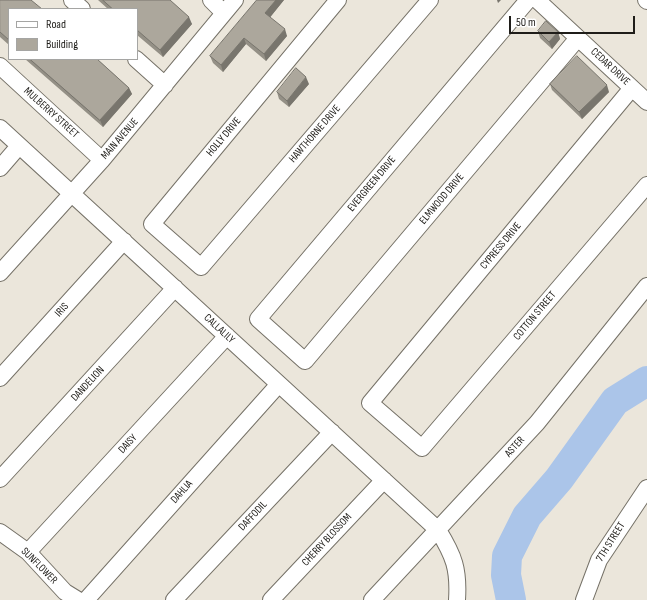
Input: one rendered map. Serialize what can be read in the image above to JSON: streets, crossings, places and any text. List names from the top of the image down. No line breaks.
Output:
{"streets":{"street":["CEDAR DRIVE","MULBERRY STREET","HAWTHORNE DRIVE","HOLLY DRIVE","MAIN AVENUE","EVERGREEN DRIVE","ELMWOOD DRIVE","CYPRESS DRIVE","IRIS","COTTON STREET","CALLALILY","DANDELION","DAISY","ASTER","DAHLIA","DAFFODIL","CHERRY BLOSSOM","7TH STREET","SUNFLOWER"]},"crossings":[["CEDAR DRIVE","ELMWOOD DRIVE"],["CEDAR DRIVE","CYPRESS DRIVE"],["MULBERRY STREET","MAIN AVENUE"],["HAWTHORNE DRIVE","HOLLY DRIVE"],["MAIN AVENUE","CALLALILY"],["EVERGREEN DRIVE","ELMWOOD DRIVE"],["CYPRESS DRIVE","COTTON STREET"],["IRIS","CALLALILY"],["CALLALILY","DANDELION"],["CALLALILY","DAISY"],["CALLALILY","ASTER"],["CALLALILY","DAHLIA"],["CALLALILY","DAFFODIL"],["CALLALILY","CHERRY BLOSSOM"],["DAISY","SUNFLOWER"]],"legend":["Road","Building"],"scale_bar":"50 m"}
